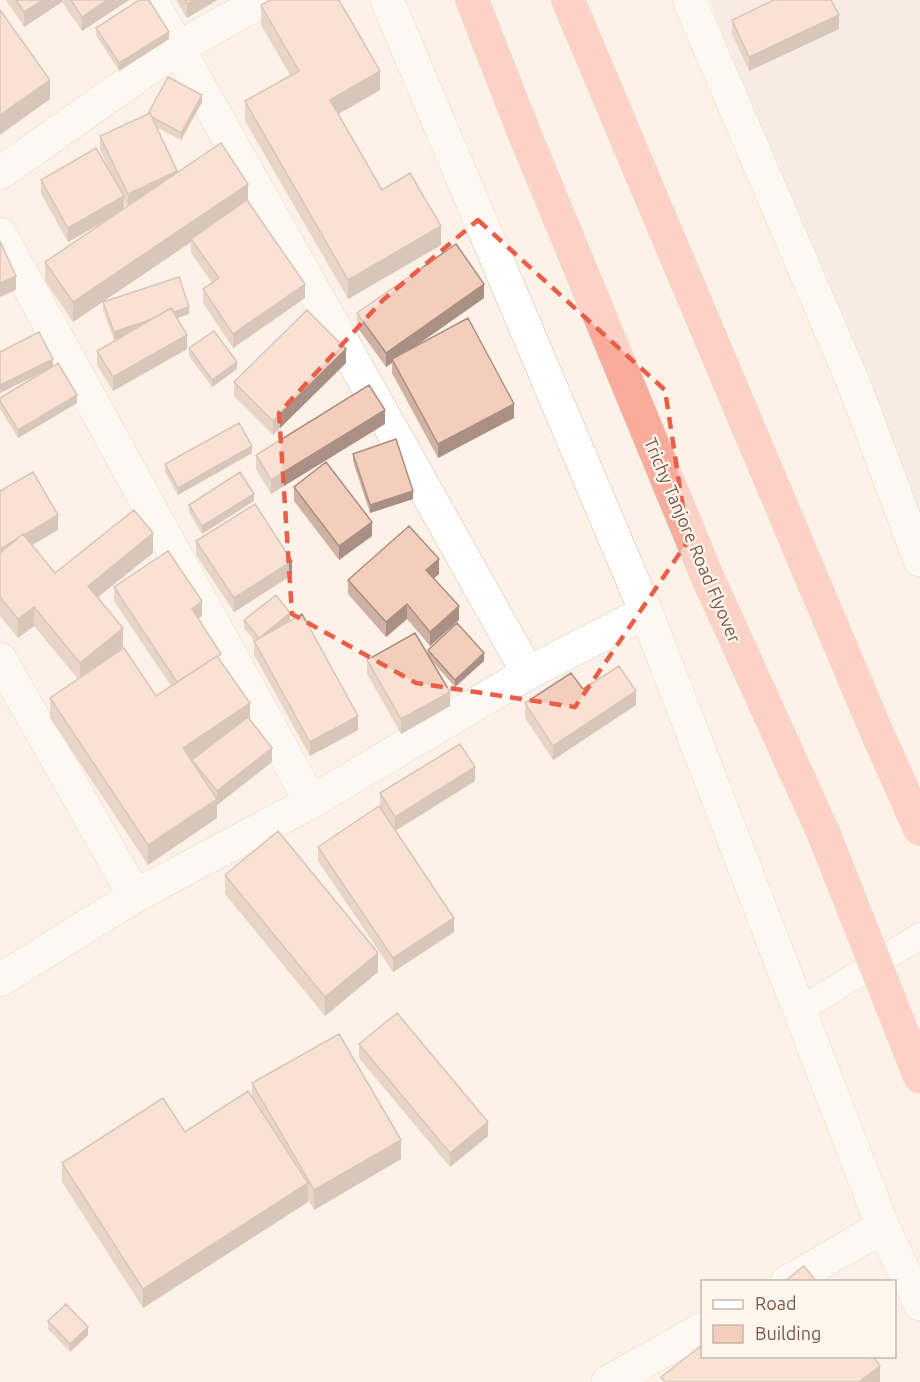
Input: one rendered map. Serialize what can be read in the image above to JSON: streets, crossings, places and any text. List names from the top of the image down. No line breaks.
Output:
{"streets":{"highway":["Trichy Tanjore Road Flyover"]},"legend":["Road","Building"]}
